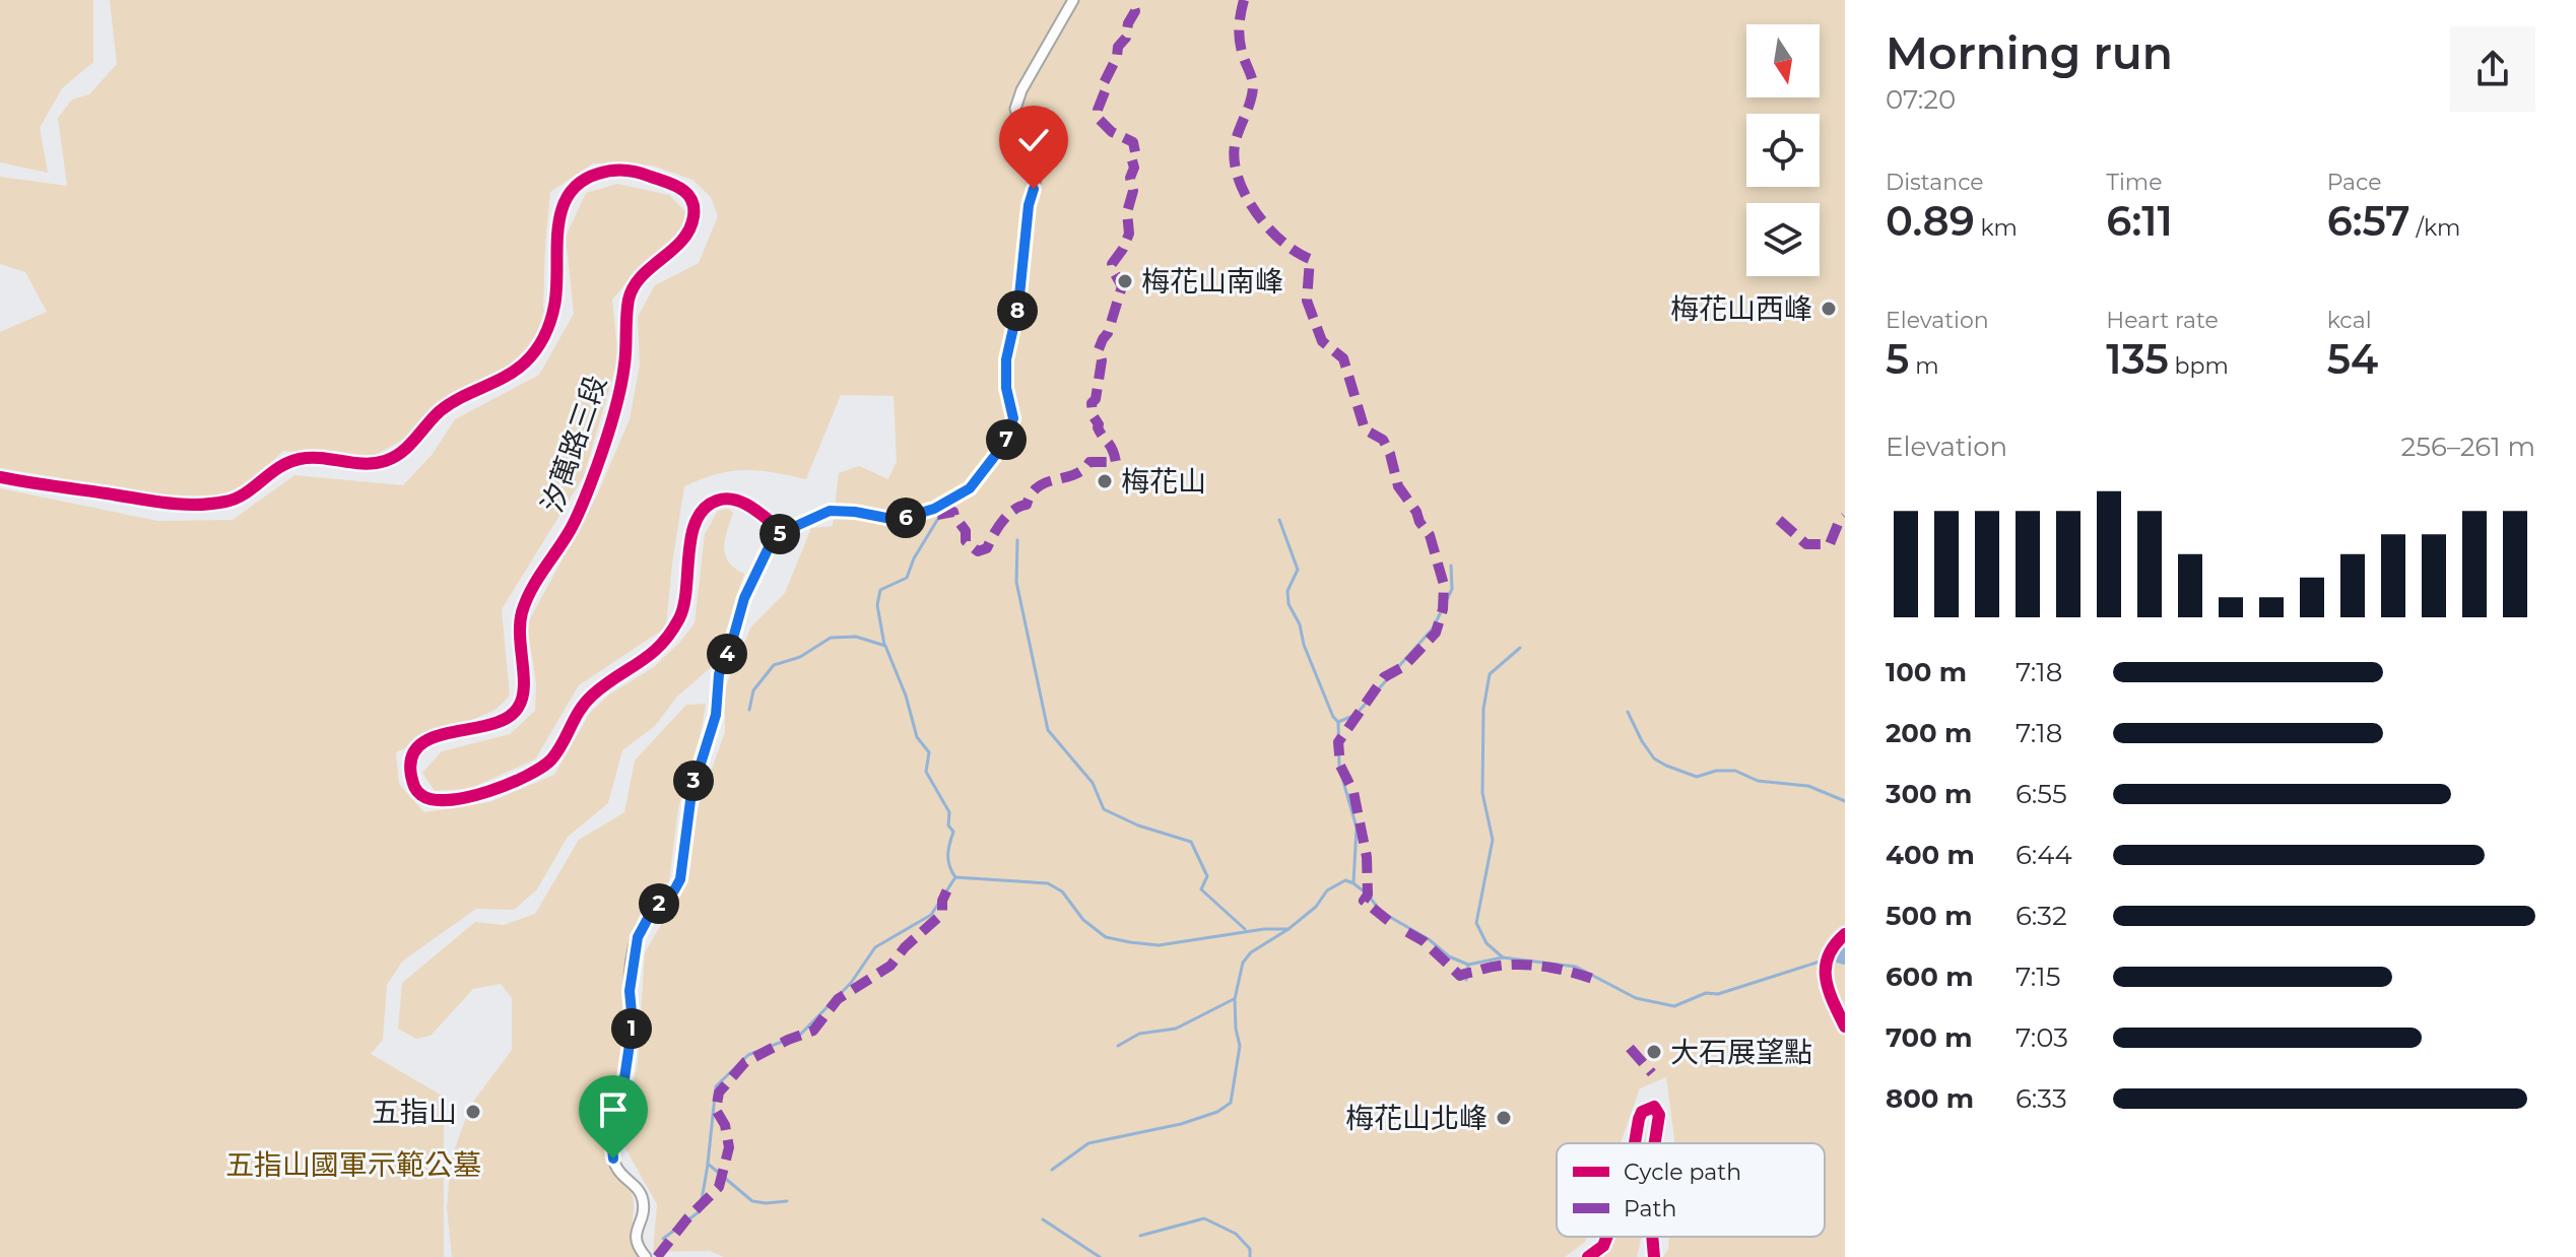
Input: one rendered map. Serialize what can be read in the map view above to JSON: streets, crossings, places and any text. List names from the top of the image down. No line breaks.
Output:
{"streets":{"street":["汐萬路三段"]},"parks":["五指山國軍示範公墓"],"places":["梅花山南峰","梅花山西峰","梅花山","大石展望點","五指山","梅花山北峰"],"legend":["Cycle path","Path"],"north":"bottom","page":{"heading":["Morning run","07:20"],"stats":[["Distance","0.89 km"],["Time","6:11"],["Pace","6:57 /km"],["Elevation","5 m"],["Heart rate","135 bpm"],["kcal","54"]],"pins":["8","7","6","5","4","3","2","1"],"chart":["Elevation","256–261 m"],"list":[{"name":"100 m","note":"7:18"},{"name":"200 m","note":"7:18"},{"name":"300 m","note":"6:55"},{"name":"400 m","note":"6:44"},{"name":"500 m","note":"6:32"},{"name":"600 m","note":"7:15"},{"name":"700 m","note":"7:03"},{"name":"800 m","note":"6:33"}]}}
